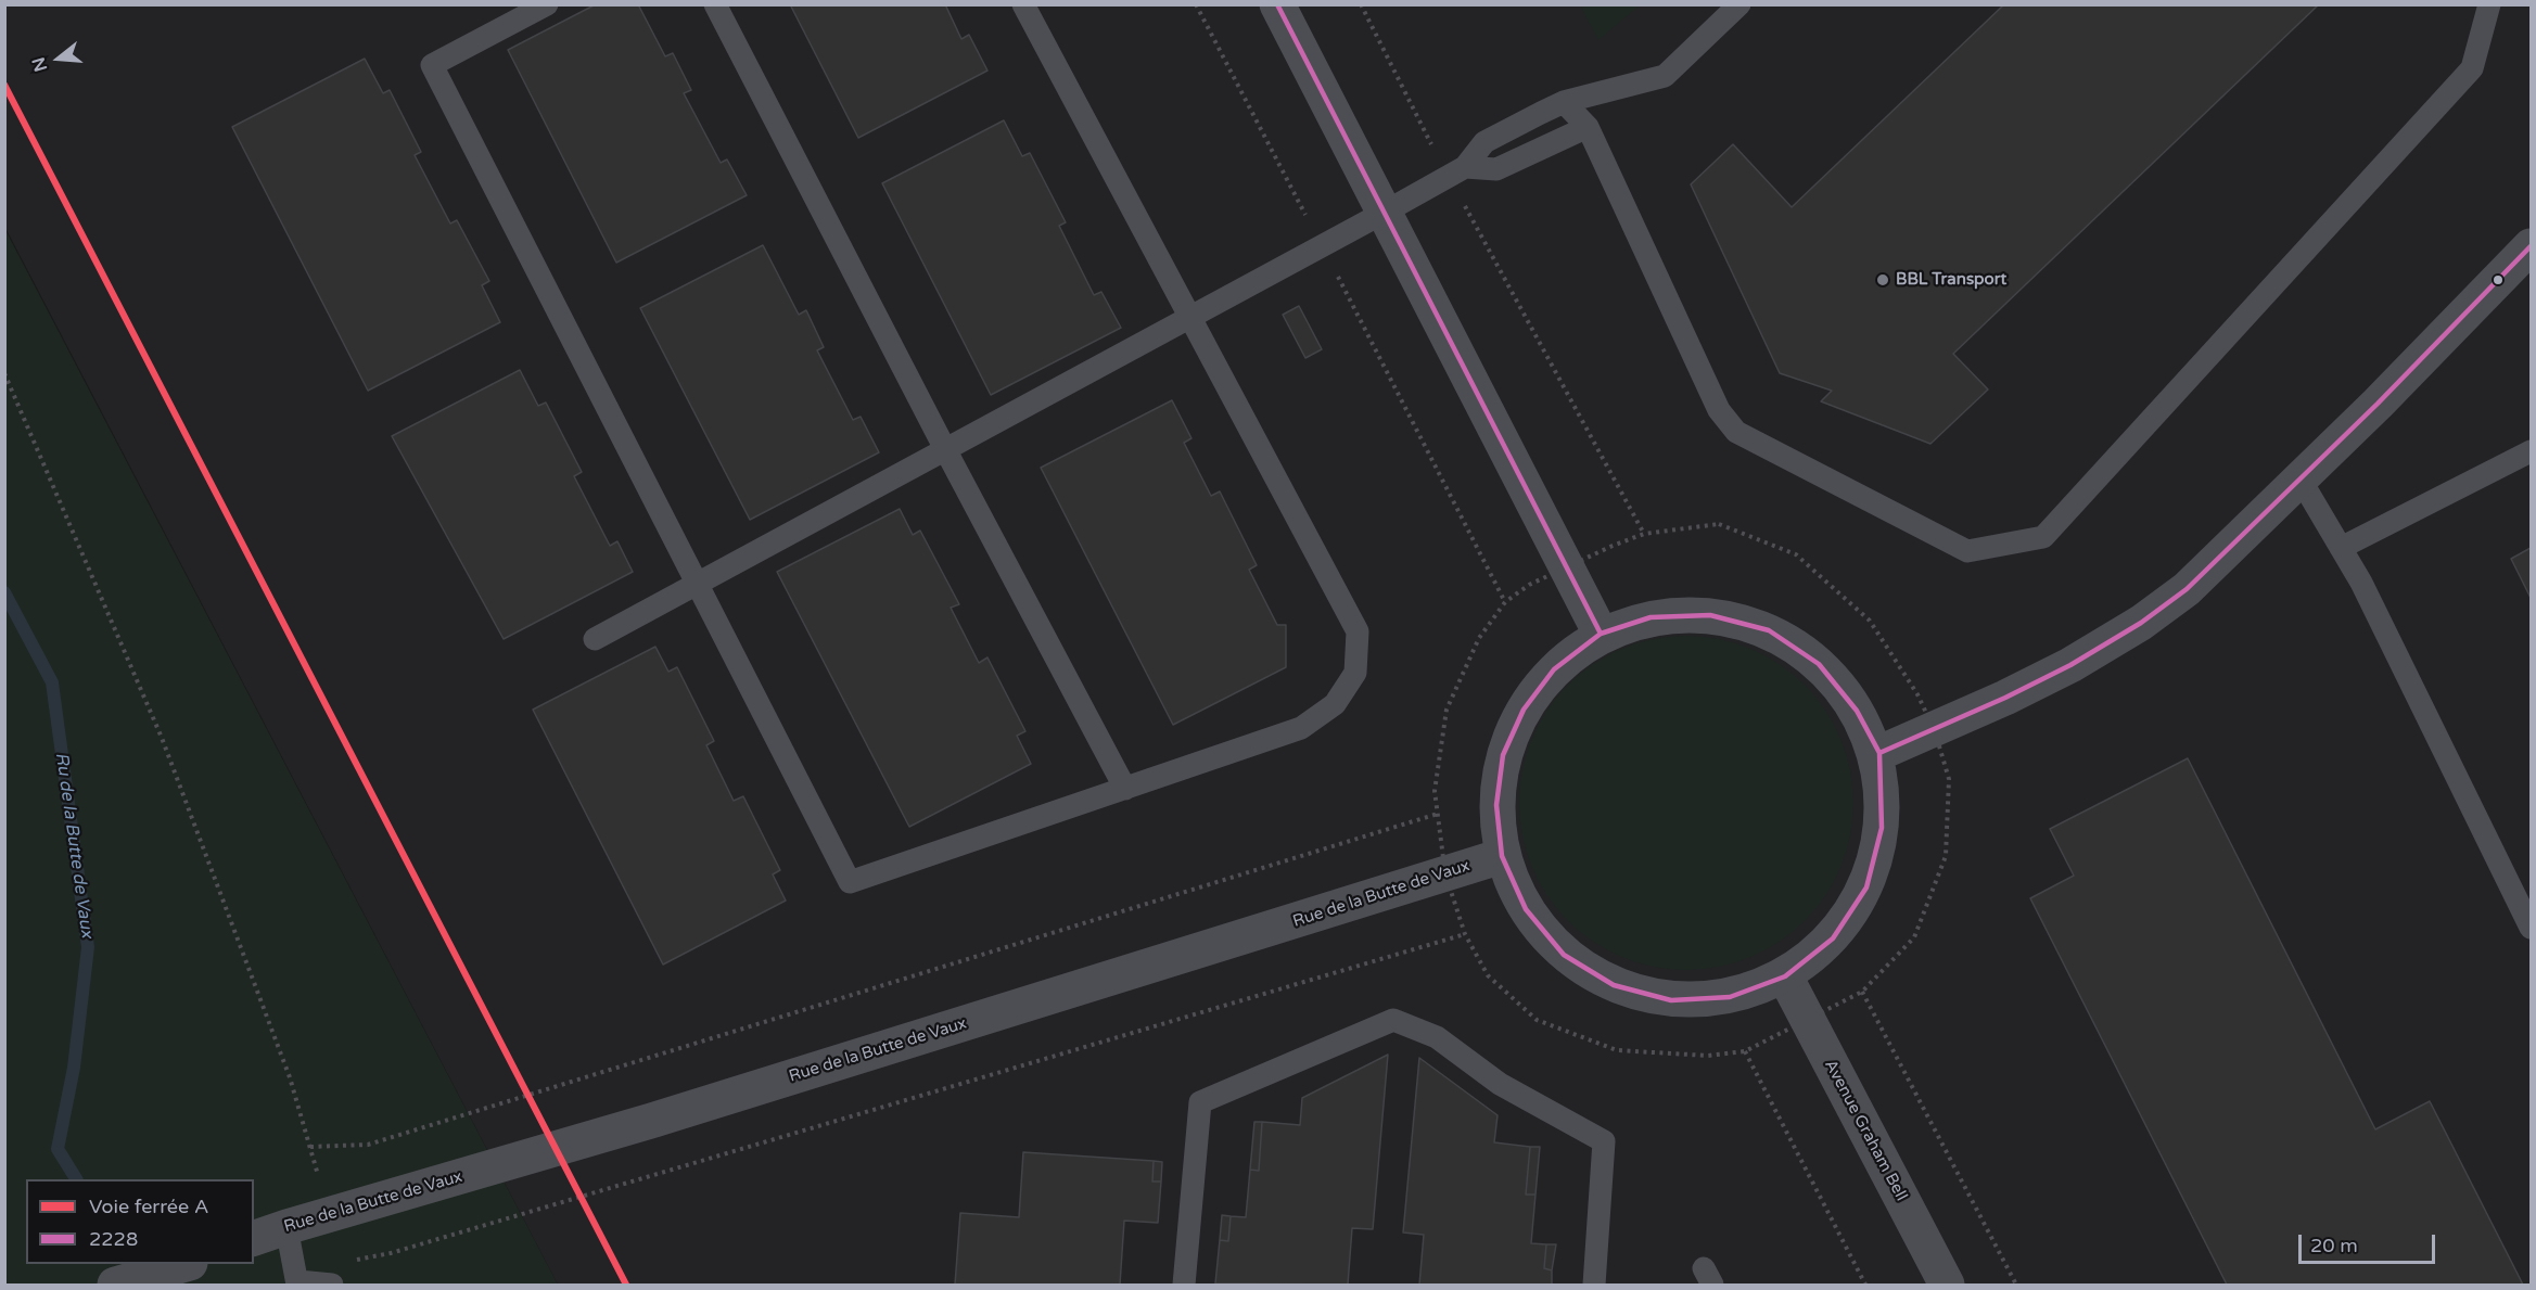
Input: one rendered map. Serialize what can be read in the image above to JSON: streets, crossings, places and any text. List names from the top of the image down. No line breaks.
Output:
{"streets":{"street":["Rue de la Butte de Vaux","Avenue Graham Bell"]},"water":["Ru de la Butte de Vaux"],"places":["BBL Transport"],"lines":["transit line 2228","rail line A"],"legend":["Voie ferrée A","2228"],"scale_bar":"20 m","north":"left"}
